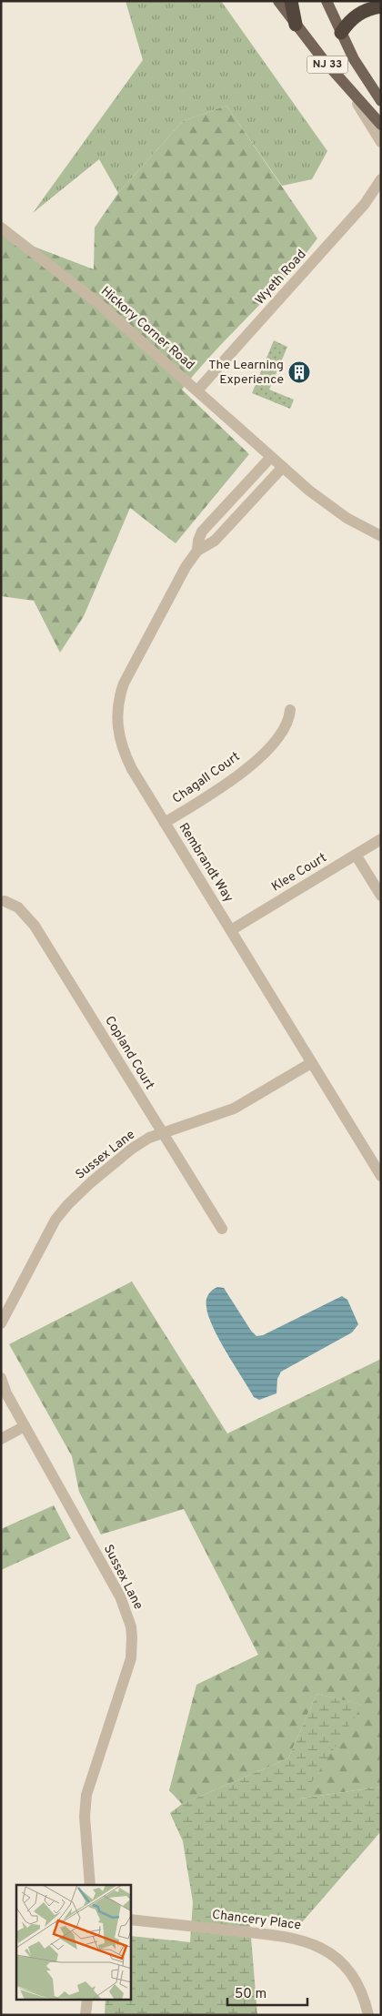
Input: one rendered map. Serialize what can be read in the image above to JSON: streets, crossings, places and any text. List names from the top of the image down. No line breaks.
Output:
{"streets":{"main road":["NJ 33"],"street":["Wyeth Road","Hickory Corner Road","Chagall Court","Rembrandt Way","Klee Court","Copland Court","Sussex Lane","Chancery Place"]},"crossings":[["Wyeth Road","Hickory Corner Road"],["Hickory Corner Road","Rembrandt Way"],["Chagall Court","Rembrandt Way"],["Rembrandt Way","Klee Court"],["Rembrandt Way","Sussex Lane"],["Copland Court","Sussex Lane"]],"places":{"building":["The Learning Experience"]},"scale_bar":"50 m"}
